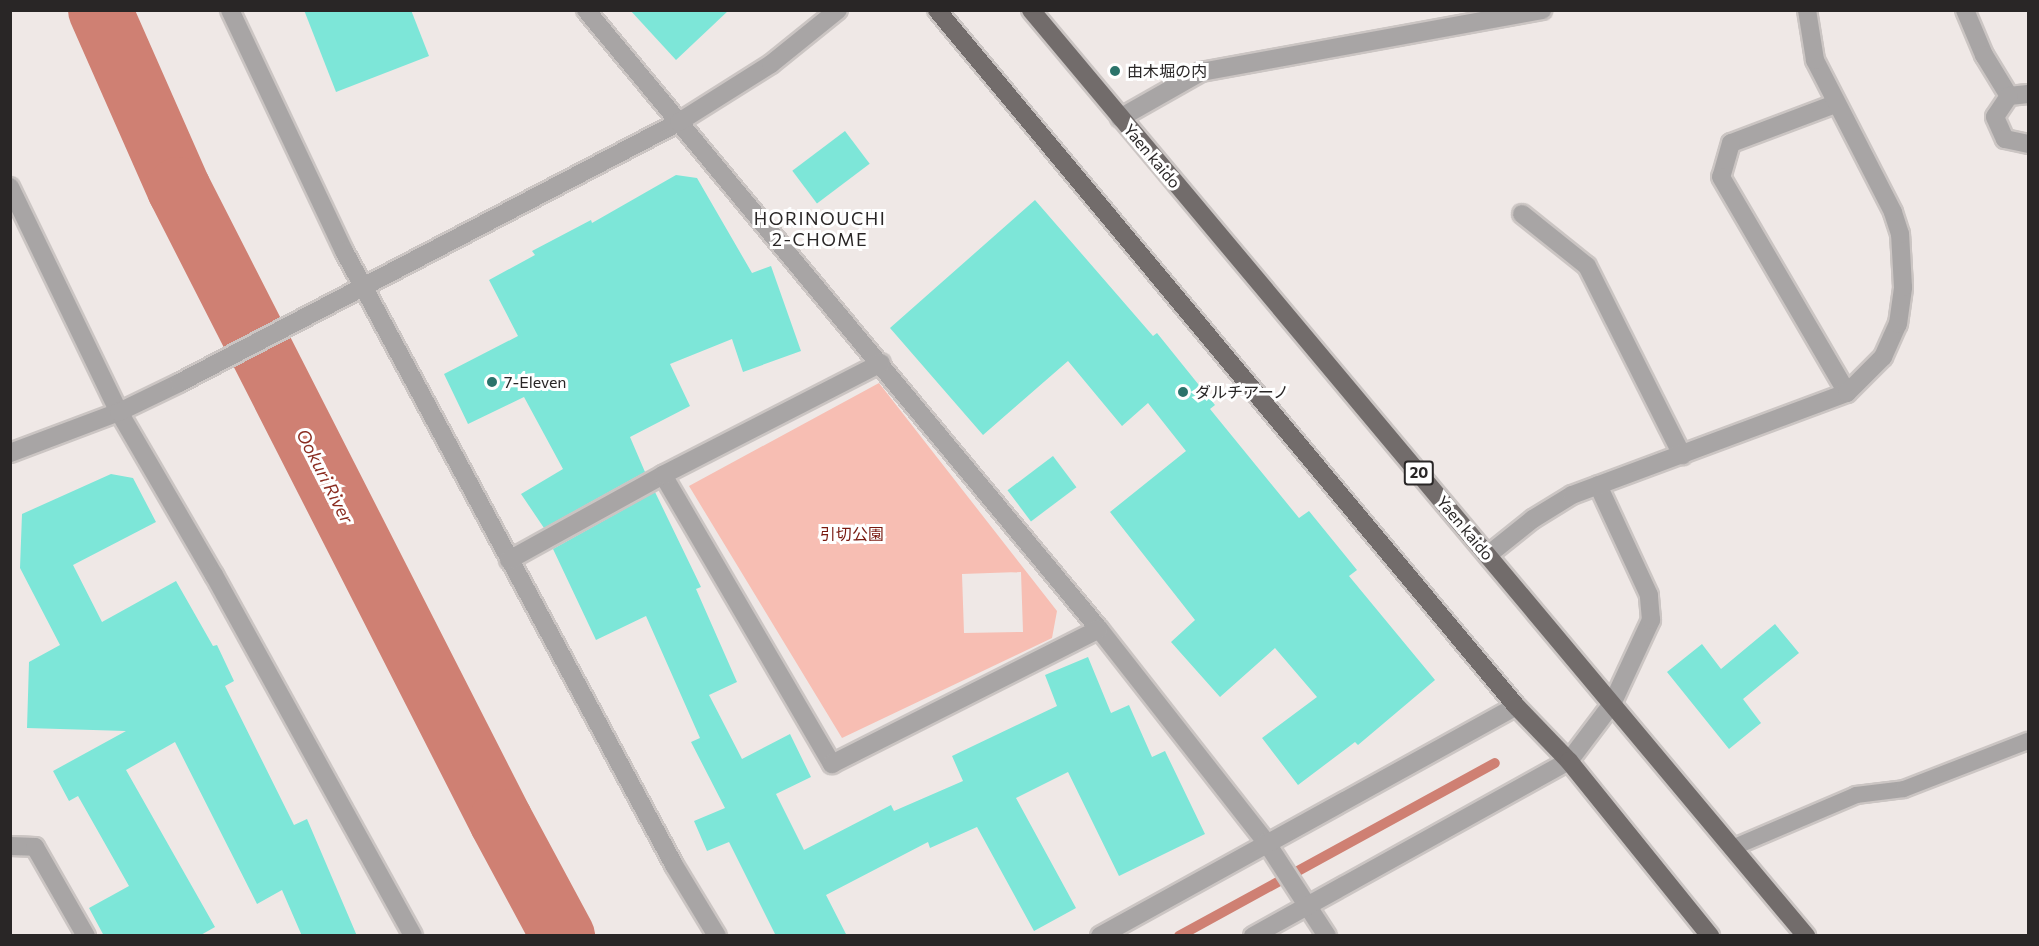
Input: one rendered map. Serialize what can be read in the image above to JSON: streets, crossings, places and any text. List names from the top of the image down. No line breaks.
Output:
{"streets":{"main road":["Yaen kaido","20"]},"districts":["HORINOUCHI 2-CHOME"],"water":["Ookuri River"],"parks":["引切公園"],"places":["由木堀の内","7-Eleven","ダルチアーノ"]}
